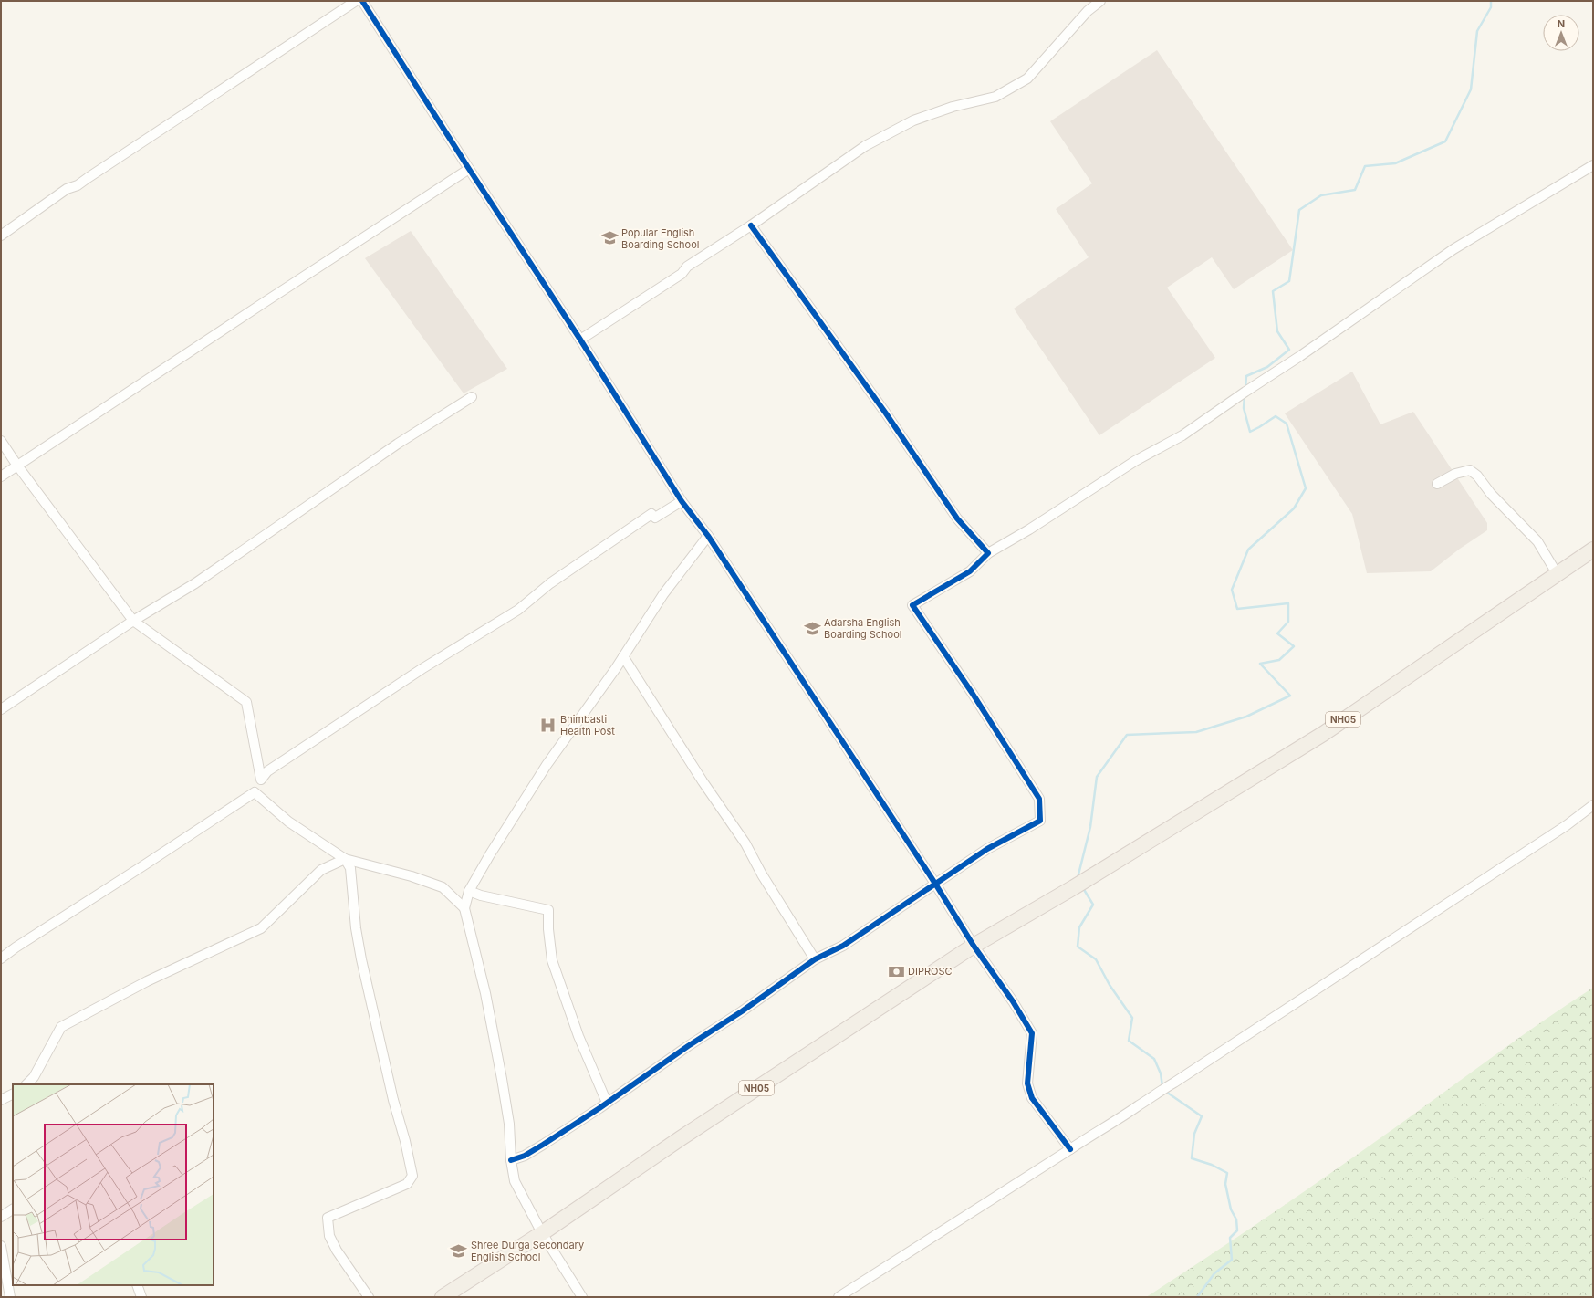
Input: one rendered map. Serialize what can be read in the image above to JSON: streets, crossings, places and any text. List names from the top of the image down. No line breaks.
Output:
{"streets":{"main road":["NH05"]},"places":{"school or university":["Popular English Boarding School","Adarsha English Boarding School","Shree Durga Secondary English School"],"hospital":["Bhimbasti Health Post"],"bank":["DIPROSC"]},"north":"top"}
